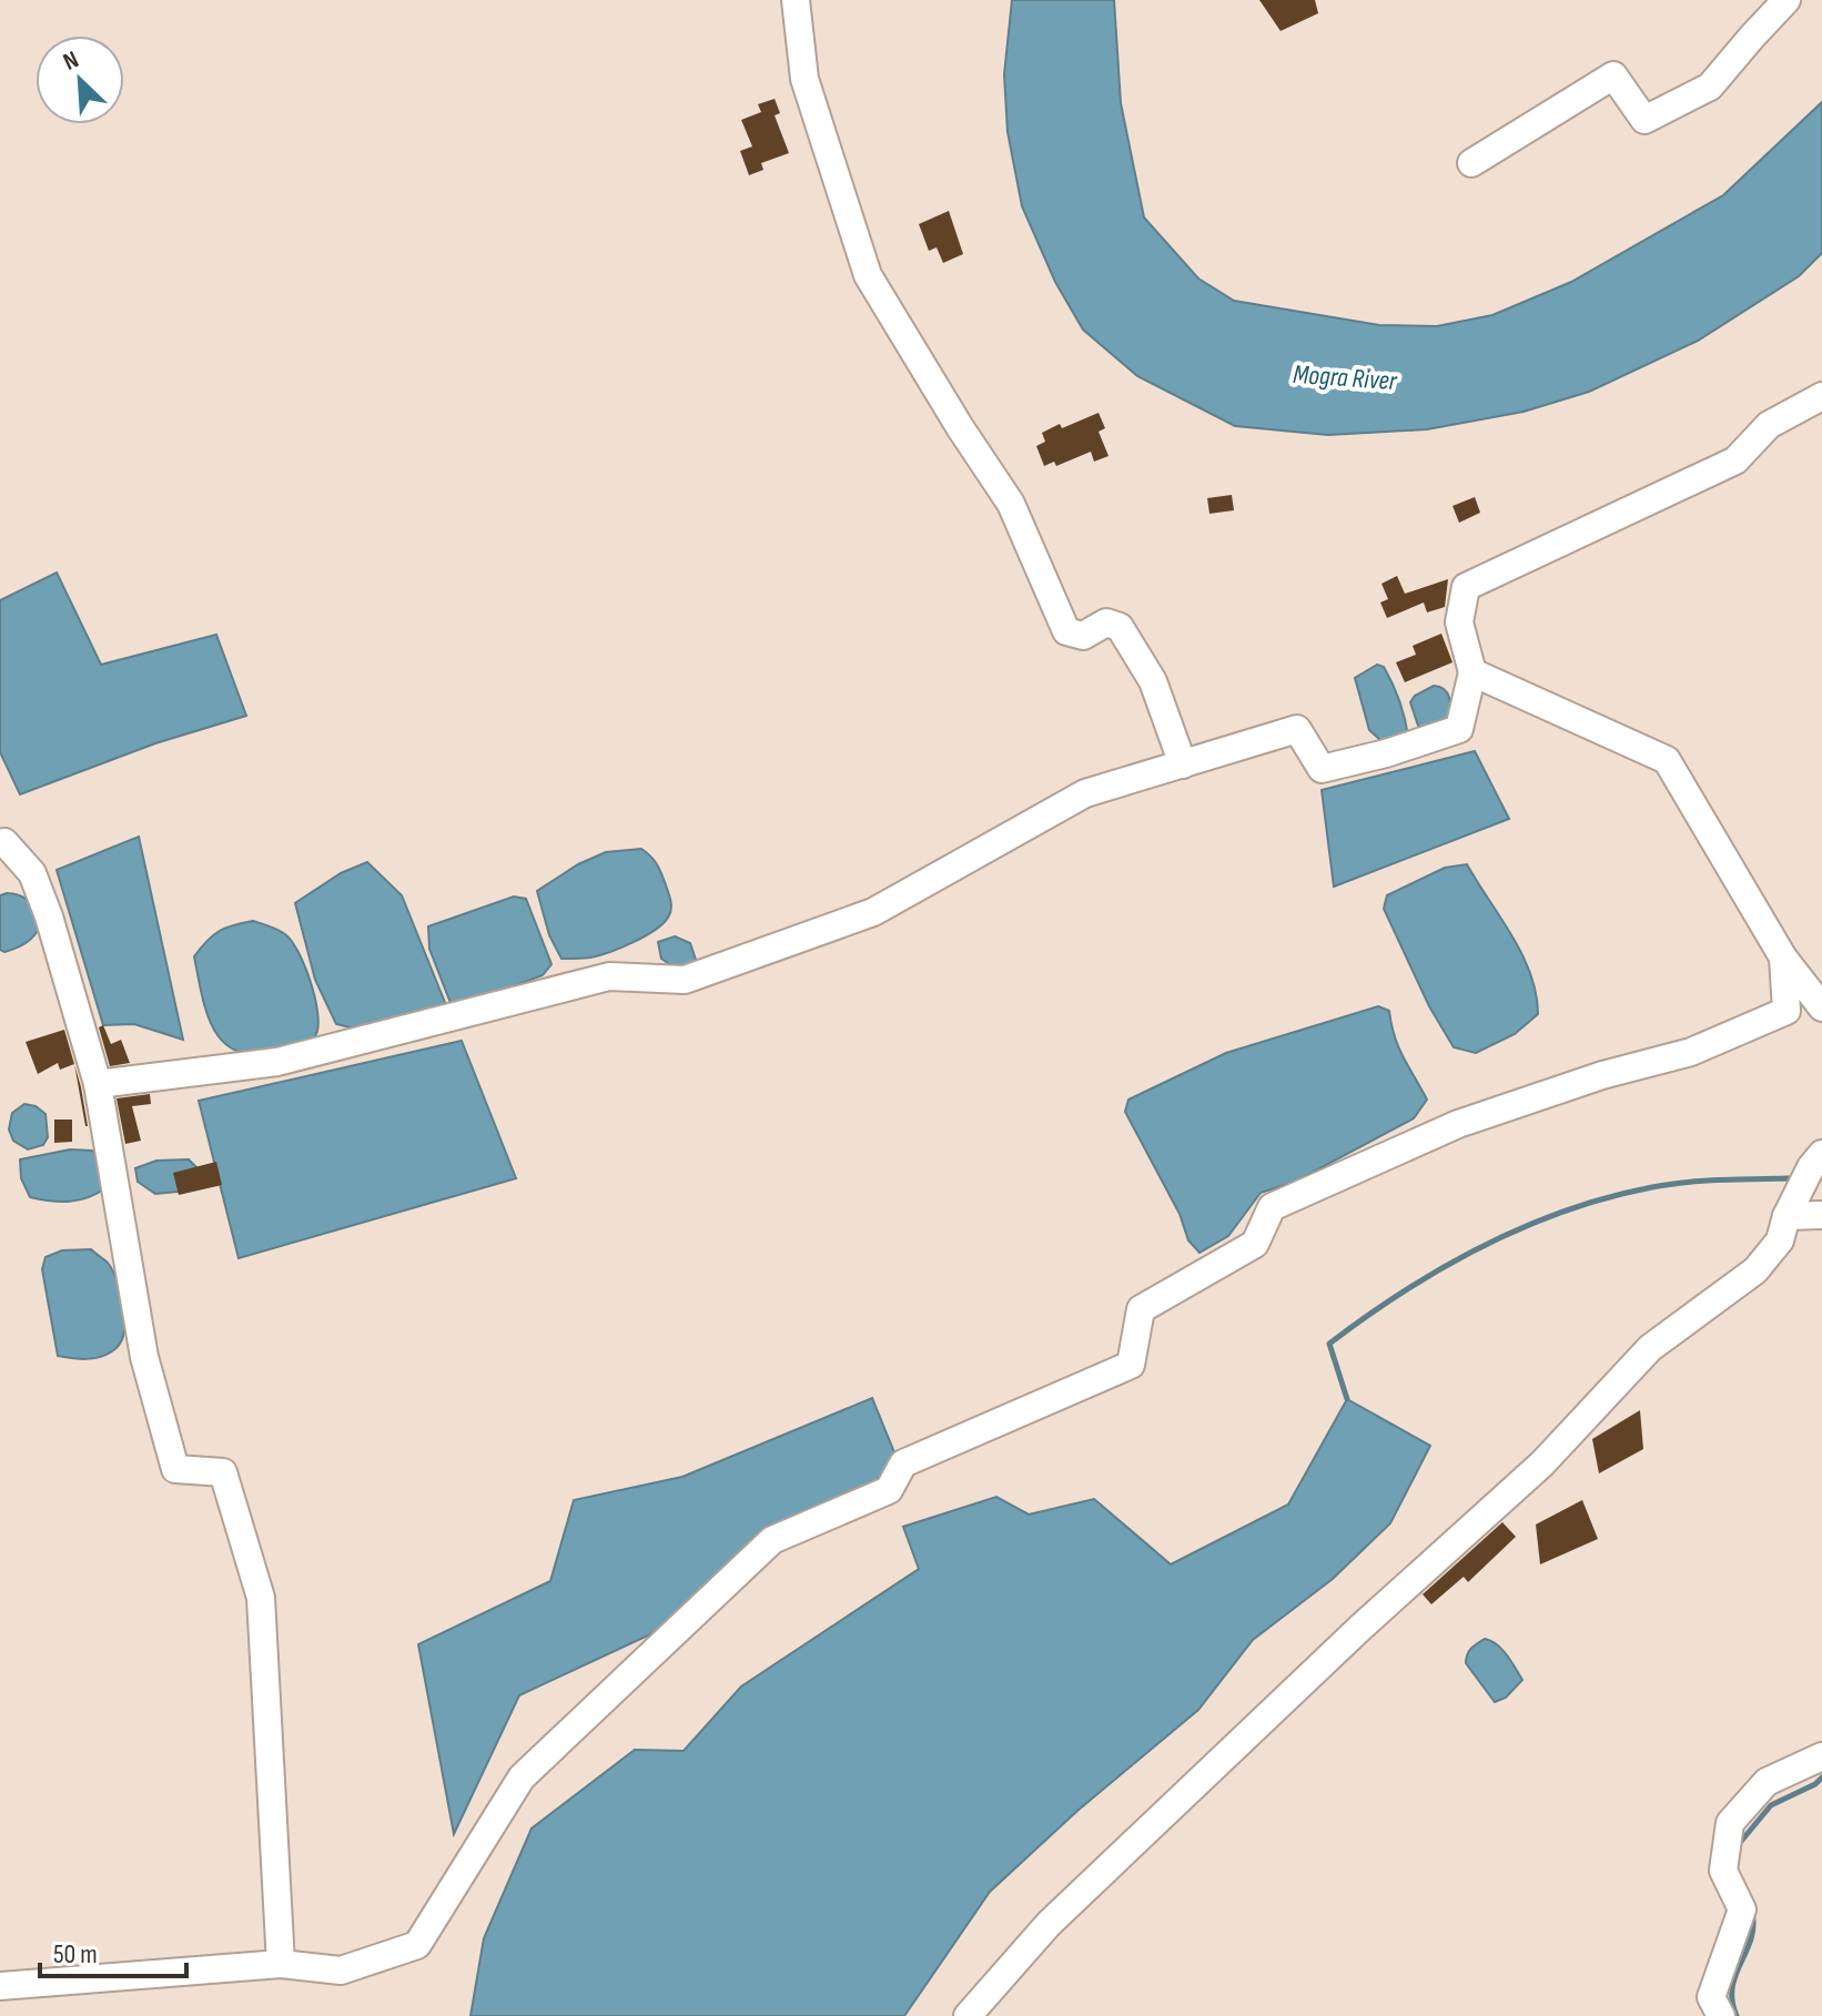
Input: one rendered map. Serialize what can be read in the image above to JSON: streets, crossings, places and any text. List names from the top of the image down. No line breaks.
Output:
{"water":["Mogra River"],"scale_bar":"50 m","north":"top left"}
